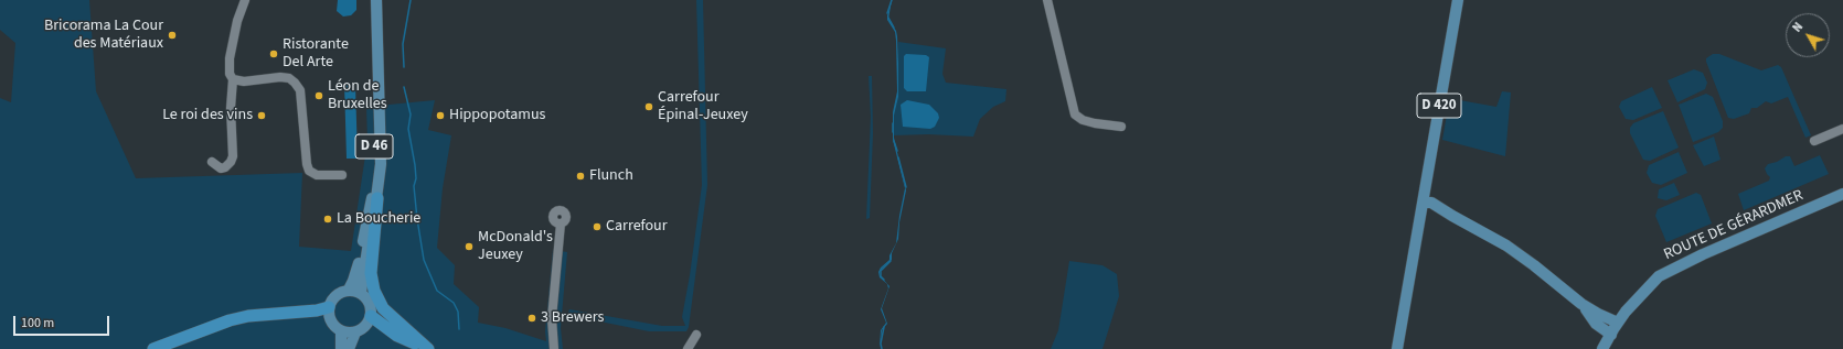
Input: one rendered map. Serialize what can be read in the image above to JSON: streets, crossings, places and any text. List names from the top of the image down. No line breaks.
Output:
{"streets":{"main road":["D 420","D 46","ROUTE DE GÉRARDMER"]},"places":["Bricorama La Cour des Matériaux","Ristorante Del Arte","Léon de Bruxelles","Carrefour Épinal-Jeuxey","Le roi des vins","Hippopotamus","Flunch","La Boucherie","Carrefour","McDonald's Jeuxey","3 Brewers"],"scale_bar":"100 m","north":"top left"}
